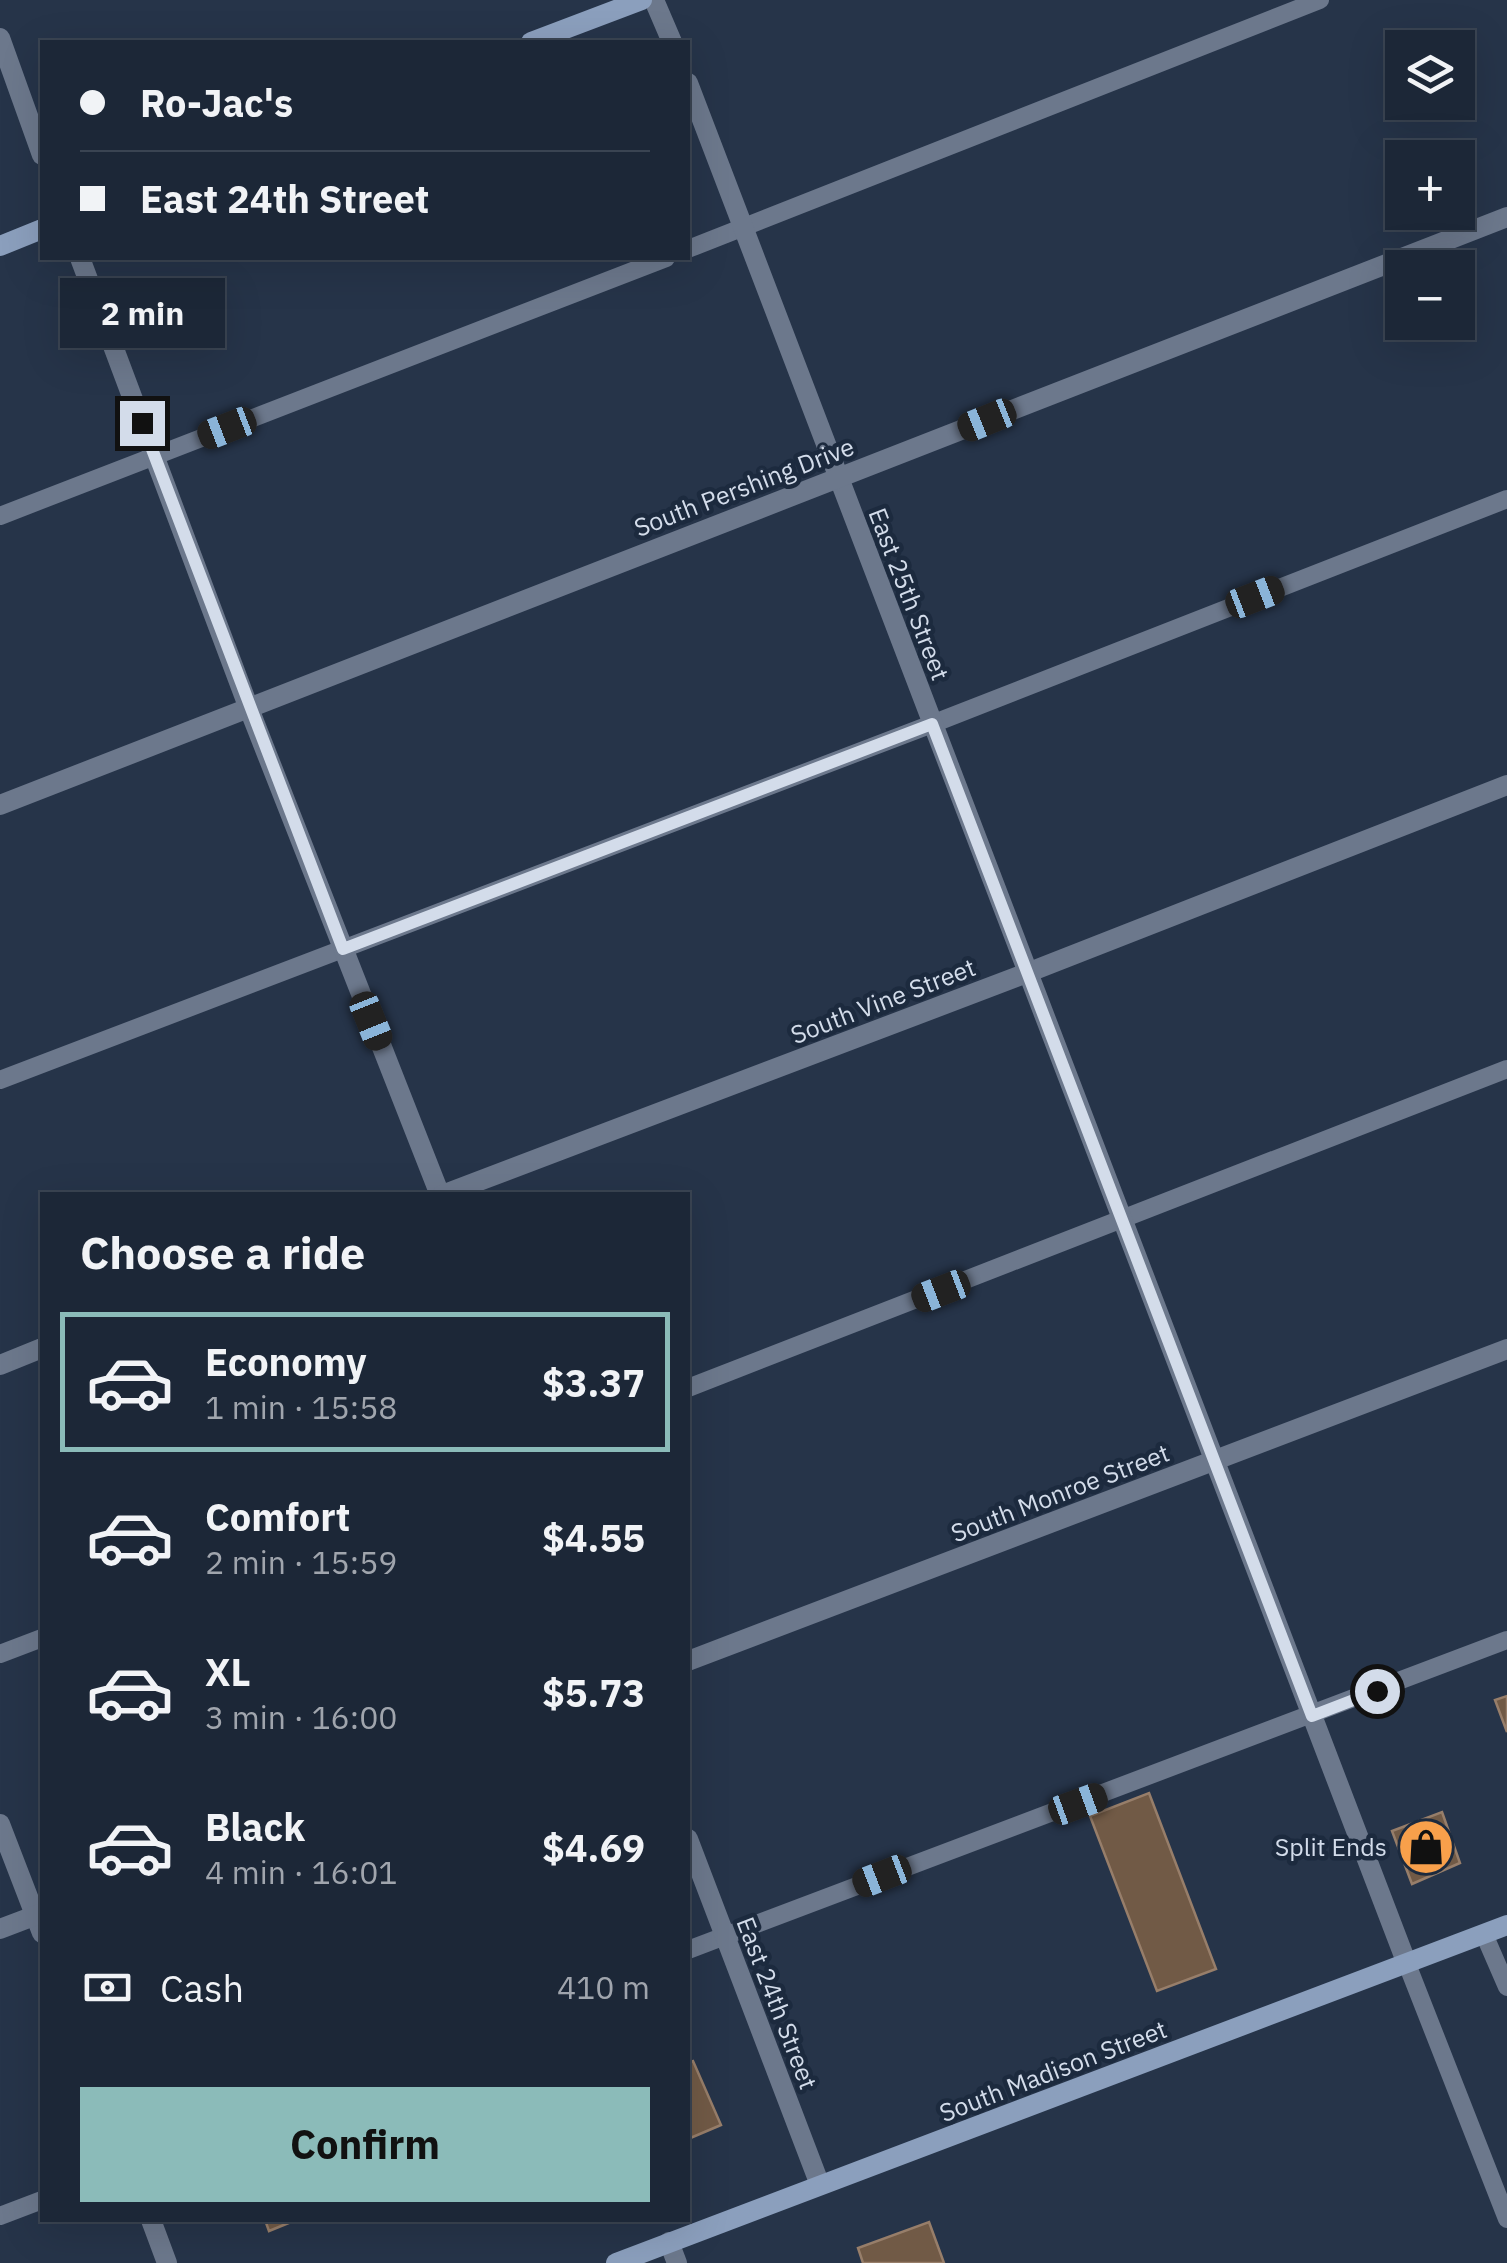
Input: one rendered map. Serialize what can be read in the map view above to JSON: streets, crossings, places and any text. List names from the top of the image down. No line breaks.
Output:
{"streets":{"main road":["South Madison Street"],"street":["South Pershing Drive","East 25th Street","South Vine Street","South Monroe Street","East 24th Street"]},"crossings":[["South Pershing Drive","East 25th Street"],["East 25th Street","South Vine Street"],["East 25th Street","South Monroe Street"],["East 25th Street","South Madison Street"],["East 24th Street","South Madison Street"]],"places":{"shop":["Split Ends"]},"page":{"map_buttons":["+","−"],"banner":["Ro-Jac's","East 24th Street"],"bubble":"2 min","heading":"Choose a ride","list":[{"name":"Economy","note":"1 min · 15:58","value":"$3.37"},{"name":"Comfort","note":"2 min · 15:59","value":"$4.55"},{"name":"XL","note":"3 min · 16:00","value":"$5.73"},{"name":"Black","note":"4 min · 16:01","value":"$4.69"}],"pay":["Cash","410 m"],"buttons":"Confirm"}}
